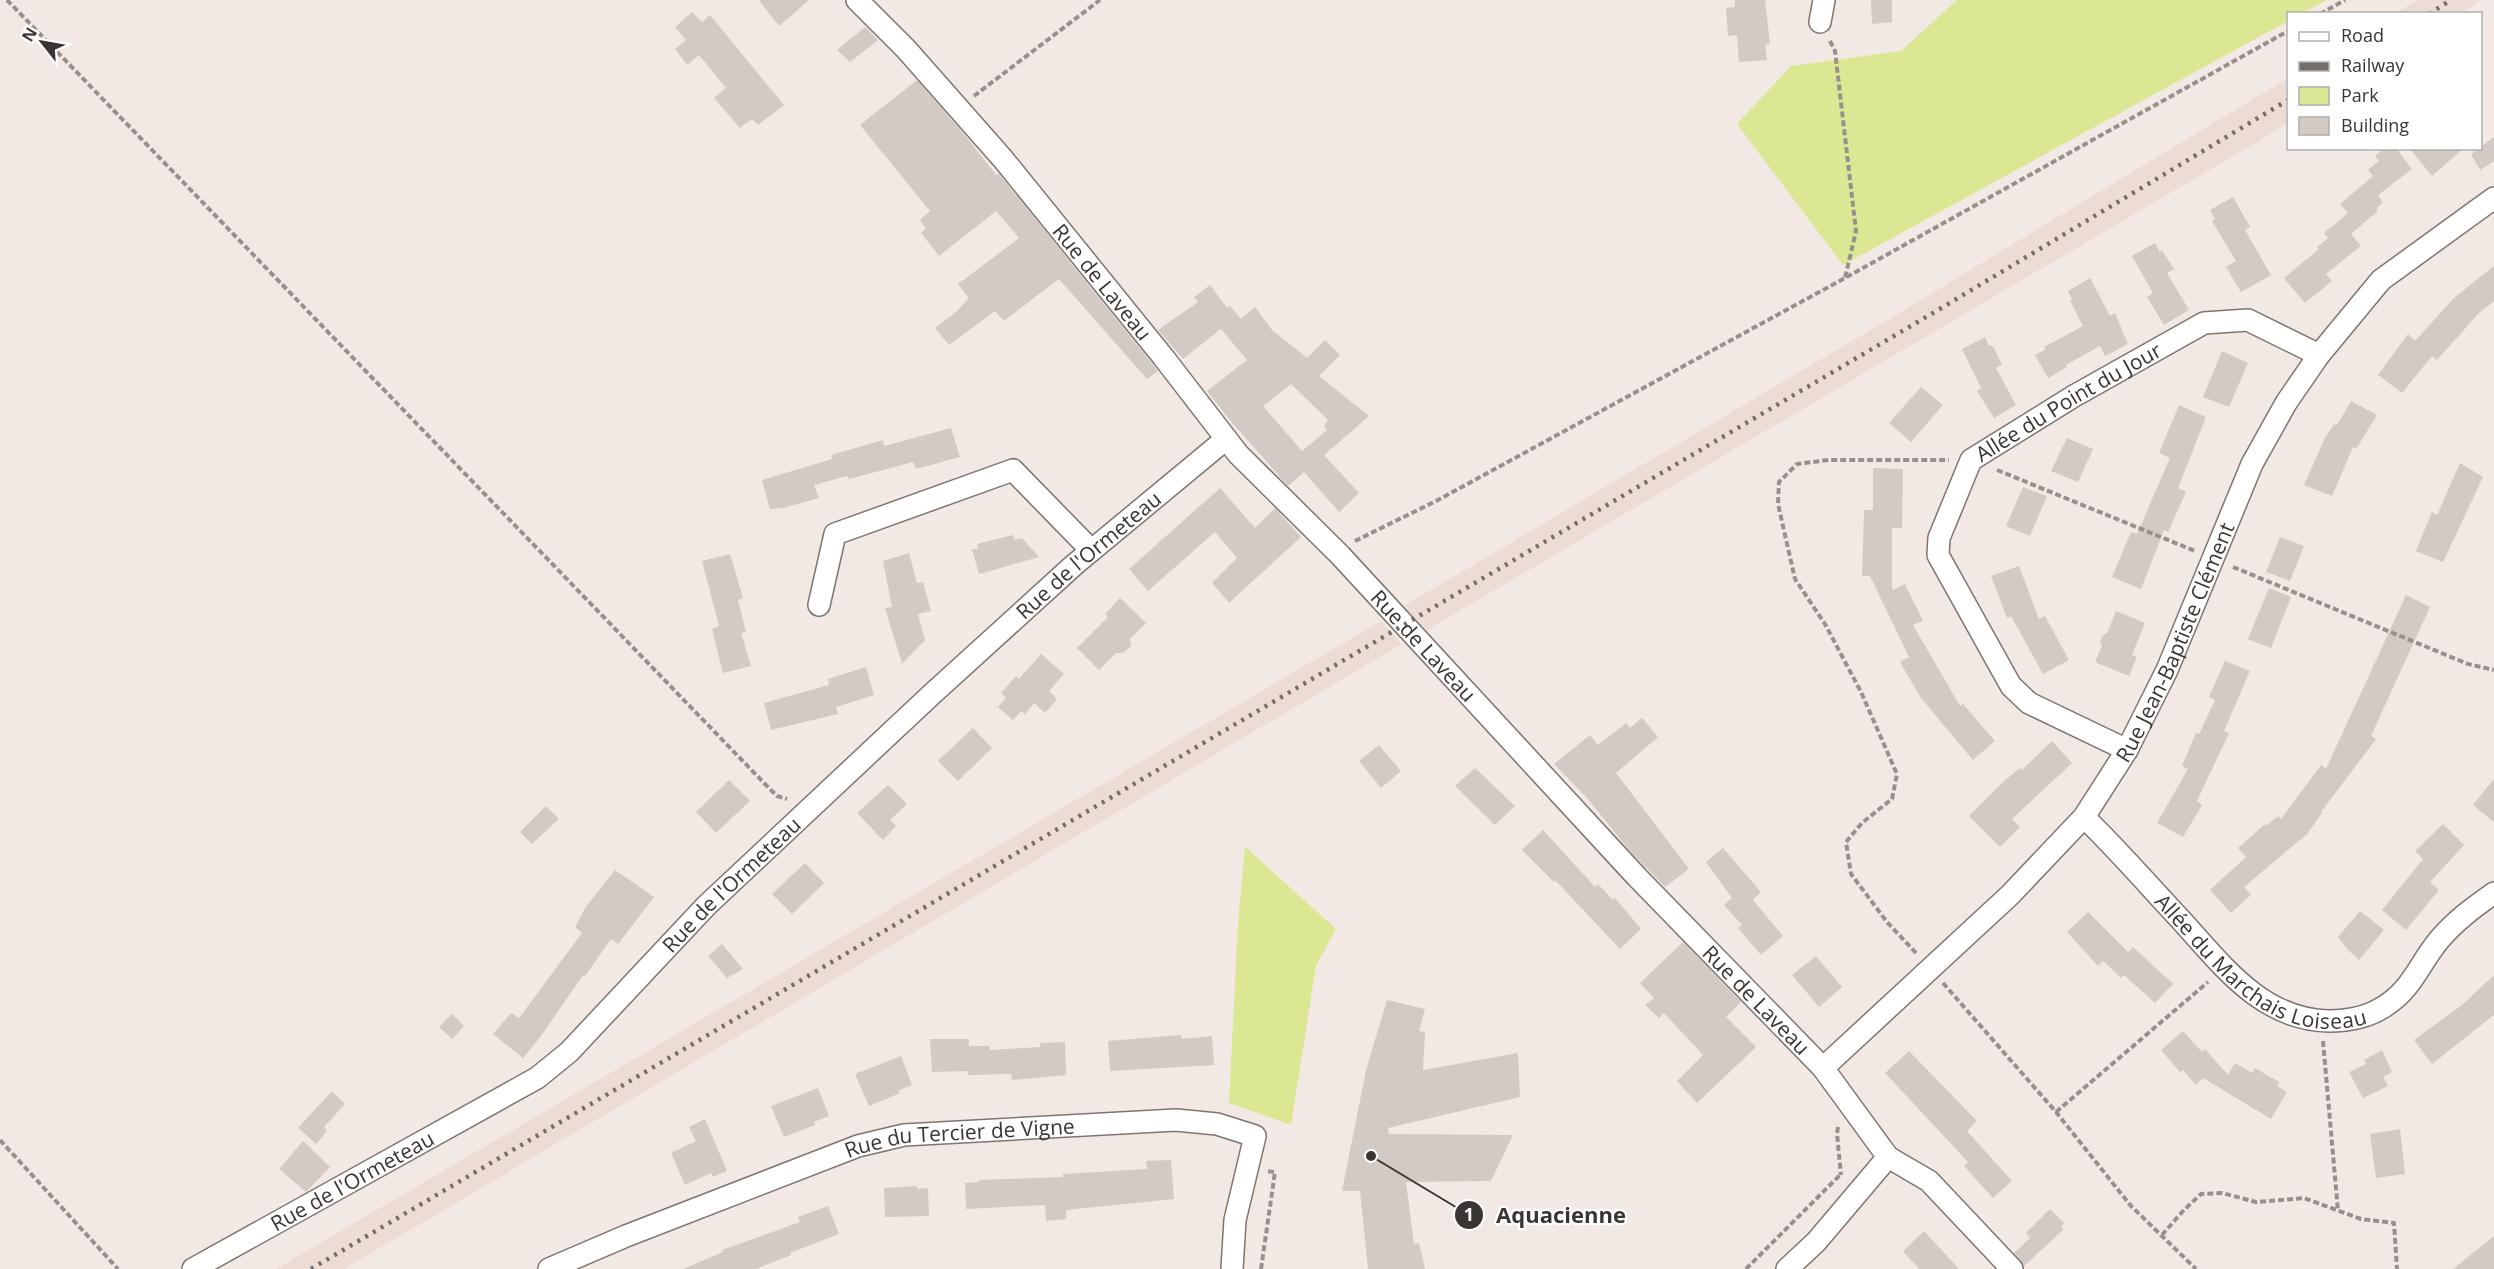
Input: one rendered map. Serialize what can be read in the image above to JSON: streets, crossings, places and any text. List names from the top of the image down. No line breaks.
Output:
{"streets":{"street":["Rue de Laveau","Allée du Point du Jour","Rue de l'Ormeteau","Rue Jean-Baptiste Clément","Allée du Marchais Loiseau","Rue du Tercier de Vigne"]},"crossings":[["Rue de Laveau","Rue de l'Ormeteau"],["Rue de Laveau","Rue Jean-Baptiste Clément"],["Allée du Point du Jour","Rue Jean-Baptiste Clément"],["Rue Jean-Baptiste Clément","Allée du Marchais Loiseau"]],"places":["Aquacienne"],"legend":["Road","Railway","Park","Building"],"north":"top left"}
